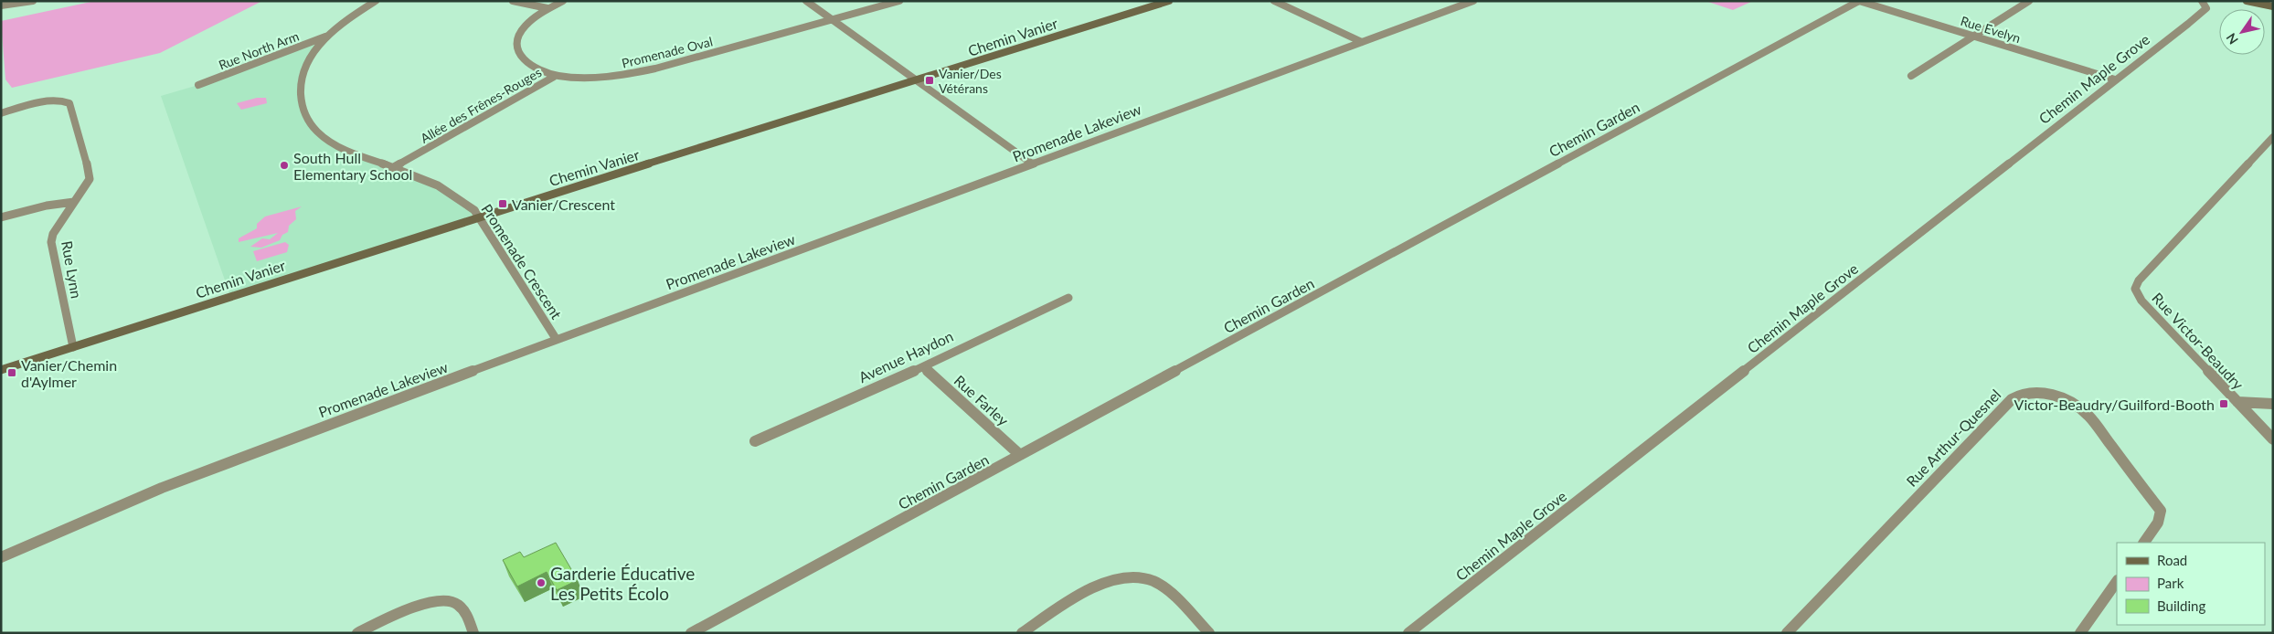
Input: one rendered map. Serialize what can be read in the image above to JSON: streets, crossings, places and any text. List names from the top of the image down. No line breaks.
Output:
{"streets":{"street":["Rue Evelyn","Chemin Vanier","Rue North Arm","Promenade Oval","Chemin Maple Grove","Allée des Frênes-Rouges","Chemin Garden","Promenade Lakeview","Promenade Crescent","Rue Lynn","Rue Victor-Beaudry","Avenue Haydon","Rue Farley","Rue Arthur-Quesnel"]},"crossings":[["Rue Evelyn","Chemin Maple Grove"],["Rue Evelyn","Chemin Garden"],["Chemin Vanier","Promenade Crescent"],["Chemin Vanier","Rue Lynn"],["Rue North Arm","Promenade Crescent"],["Promenade Oval","Allée des Frênes-Rouges"],["Allée des Frênes-Rouges","Promenade Crescent"],["Chemin Garden","Rue Farley"],["Promenade Lakeview","Promenade Crescent"],["Avenue Haydon","Rue Farley"]],"places":{"transit":["Vanier/Des Vétérans","Vanier/Crescent","Vanier/Chemin d'Aylmer","Victor-Beaudry/Guilford-Booth"],"other":["South Hull Elementary School","Garderie Éducative Les Petits Écolo"]},"legend":["Road","Park","Building"],"north":"bottom left"}
